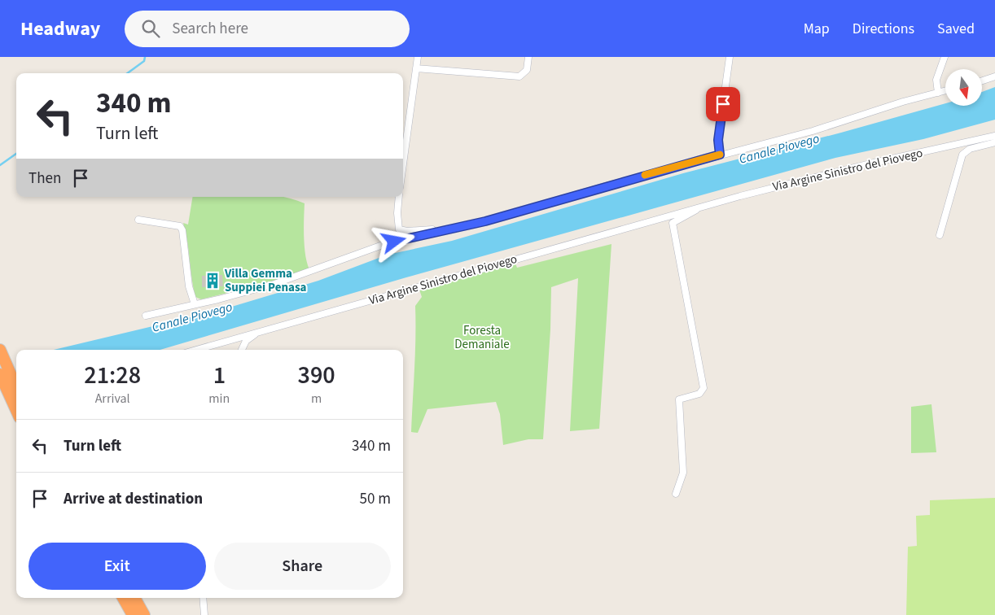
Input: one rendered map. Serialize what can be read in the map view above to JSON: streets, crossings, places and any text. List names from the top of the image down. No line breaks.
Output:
{"streets":{"street":["Via Argine Sinistro del Piovego"]},"water":["Canale Piovego"],"parks":["Foresta Demaniale"],"places":{"building":["Villa Gemma Suppiei Penasa"]},"north":"bottom","page":{"header":"Headway","search":"Search here","nav":["Map","Directions","Saved"],"turn":["340 m","Turn left"],"then":"Then","eta":["21:28","Arrival","1","min","390","m"],"list":[{"name":"Turn left","value":"340 m"},{"name":"Arrive at destination","value":"50 m"}],"buttons":["Exit","Share"]}}
